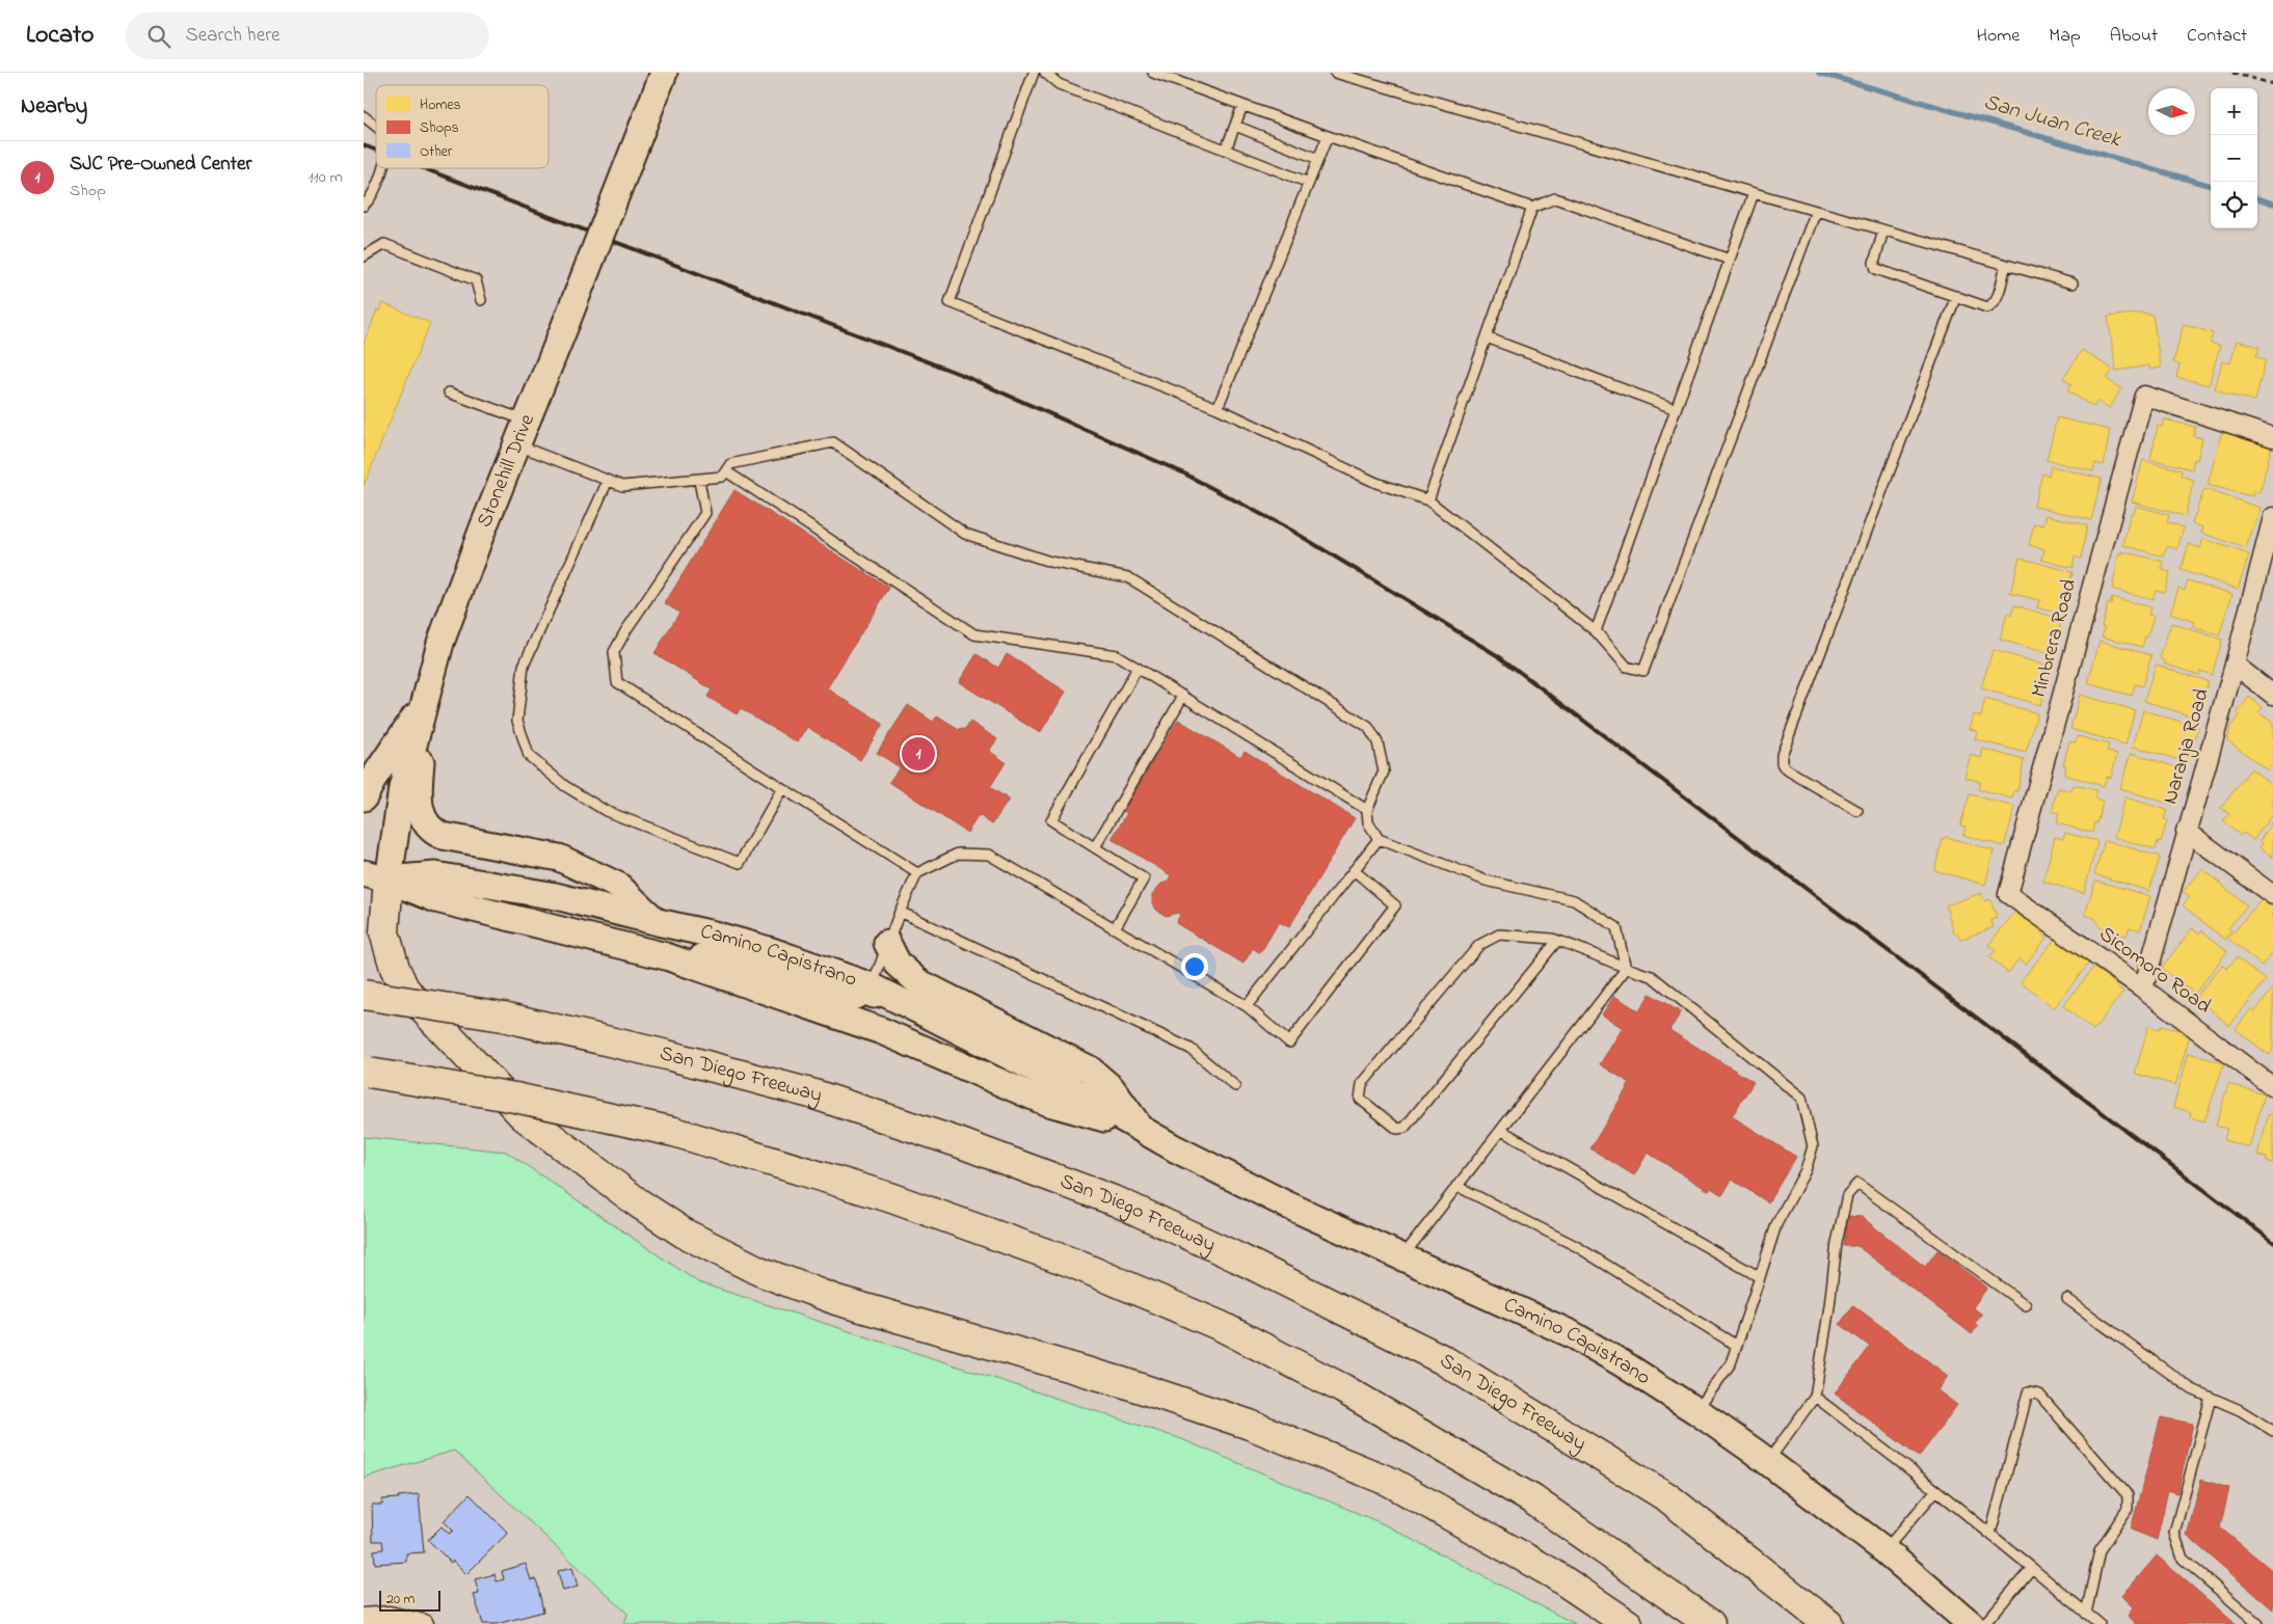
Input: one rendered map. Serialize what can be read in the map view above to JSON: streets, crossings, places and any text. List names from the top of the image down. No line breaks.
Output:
{"streets":{"highway":["San Diego Freeway"],"main road":["Stonehill Drive","Camino Capistrano"],"street":["Minbrera Road","Naranja Road","Sicomoro Road"]},"crossings":[["Stonehill Drive","Camino Capistrano"],["Minbrera Road","Sicomoro Road"],["Naranja Road","Sicomoro Road"]],"water":["San Juan Creek"],"legend":["Homes","Shops","Other"],"scale_bar":"20 m","north":"right","page":{"header":"Locato","search":"Search here","nav":["Home","Map","About","Contact"],"heading":"Nearby","map_buttons":["+","−"],"list":[{"mark":"1","name":"SJC Pre-Owned Center","note":"Shop","value":"110 m"}],"pins":"1","scale":"20 m"}}
